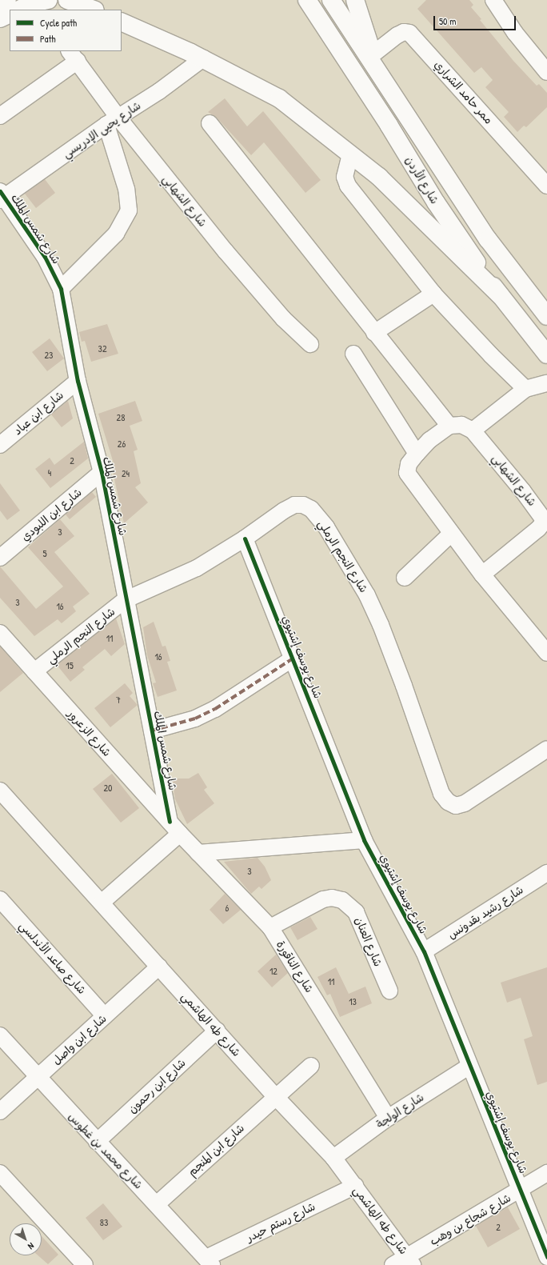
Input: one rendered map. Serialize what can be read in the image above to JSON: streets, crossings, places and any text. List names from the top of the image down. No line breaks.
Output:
{"streets":{"highway":["شارع الأردن"],"street":["ممر حامد الشراري","شارع يحيى الإدريسي","شارع الشهابي","شارع شمس الملك","شارع ابن عباد","شارع ابن اللبودي","شارع النجم الرملي","شارع يوسف إشتيوي","شارع الزعرور","شارع رشيد بقدونس","شارع العنان","شارع صاعد الأندلسي","شارع الناقورة","شارع طه الهاشمي","شارع ابن واصل","شارع ابن رحمون","شارع الولجة","شارع ابن المنجم","شارع محمد بن غطوس","شارع شجاع بن وهب","شارع رستم حيدر"]},"crossings":[["شارع يحيى الإدريسي","شارع الشهابي"],["شارع يحيى الإدريسي","شارع شمس الملك"],["شارع شمس الملك","شارع ابن عباد"],["شارع شمس الملك","شارع ابن اللبودي"],["شارع شمس الملك","شارع النجم الرملي"],["شارع شمس الملك","شارع الزعرور"],["شارع شمس الملك","شارع الناقورة"],["شارع النجم الرملي","شارع يوسف إشتيوي"],["شارع النجم الرملي","شارع الزعرور"],["شارع يوسف إشتيوي","شارع رشيد بقدونس"],["شارع يوسف إشتيوي","شارع الولجة"],["شارع يوسف إشتيوي","شارع شجاع بن وهب"],["شارع الزعرور","شارع الناقورة"],["شارع العنان","شارع الناقورة"],["شارع صاعد الأندلسي","شارع ابن واصل"],["شارع الناقورة","شارع الولجة"],["شارع طه الهاشمي","شارع ابن واصل"],["شارع طه الهاشمي","شارع ابن رحمون"],["شارع طه الهاشمي","شارع الولجة"],["شارع طه الهاشمي","شارع ابن المنجم"],["شارع طه الهاشمي","شارع شجاع بن وهب"],["شارع طه الهاشمي","شارع رستم حيدر"],["شارع ابن واصل","شارع محمد بن غطوس"],["شارع ابن رحمون","شارع محمد بن غطوس"],["شارع ابن المنجم","شارع محمد بن غطوس"],["شارع محمد بن غطوس","شارع رستم حيدر"]],"house_numbers":["32","23","28","26","2","4","24","3","5","3","16","11","16","15","7","20","3","6","12","11","13","83","2"],"legend":["Cycle path","Path"],"scale_bar":"50 m","north":"bottom right"}
